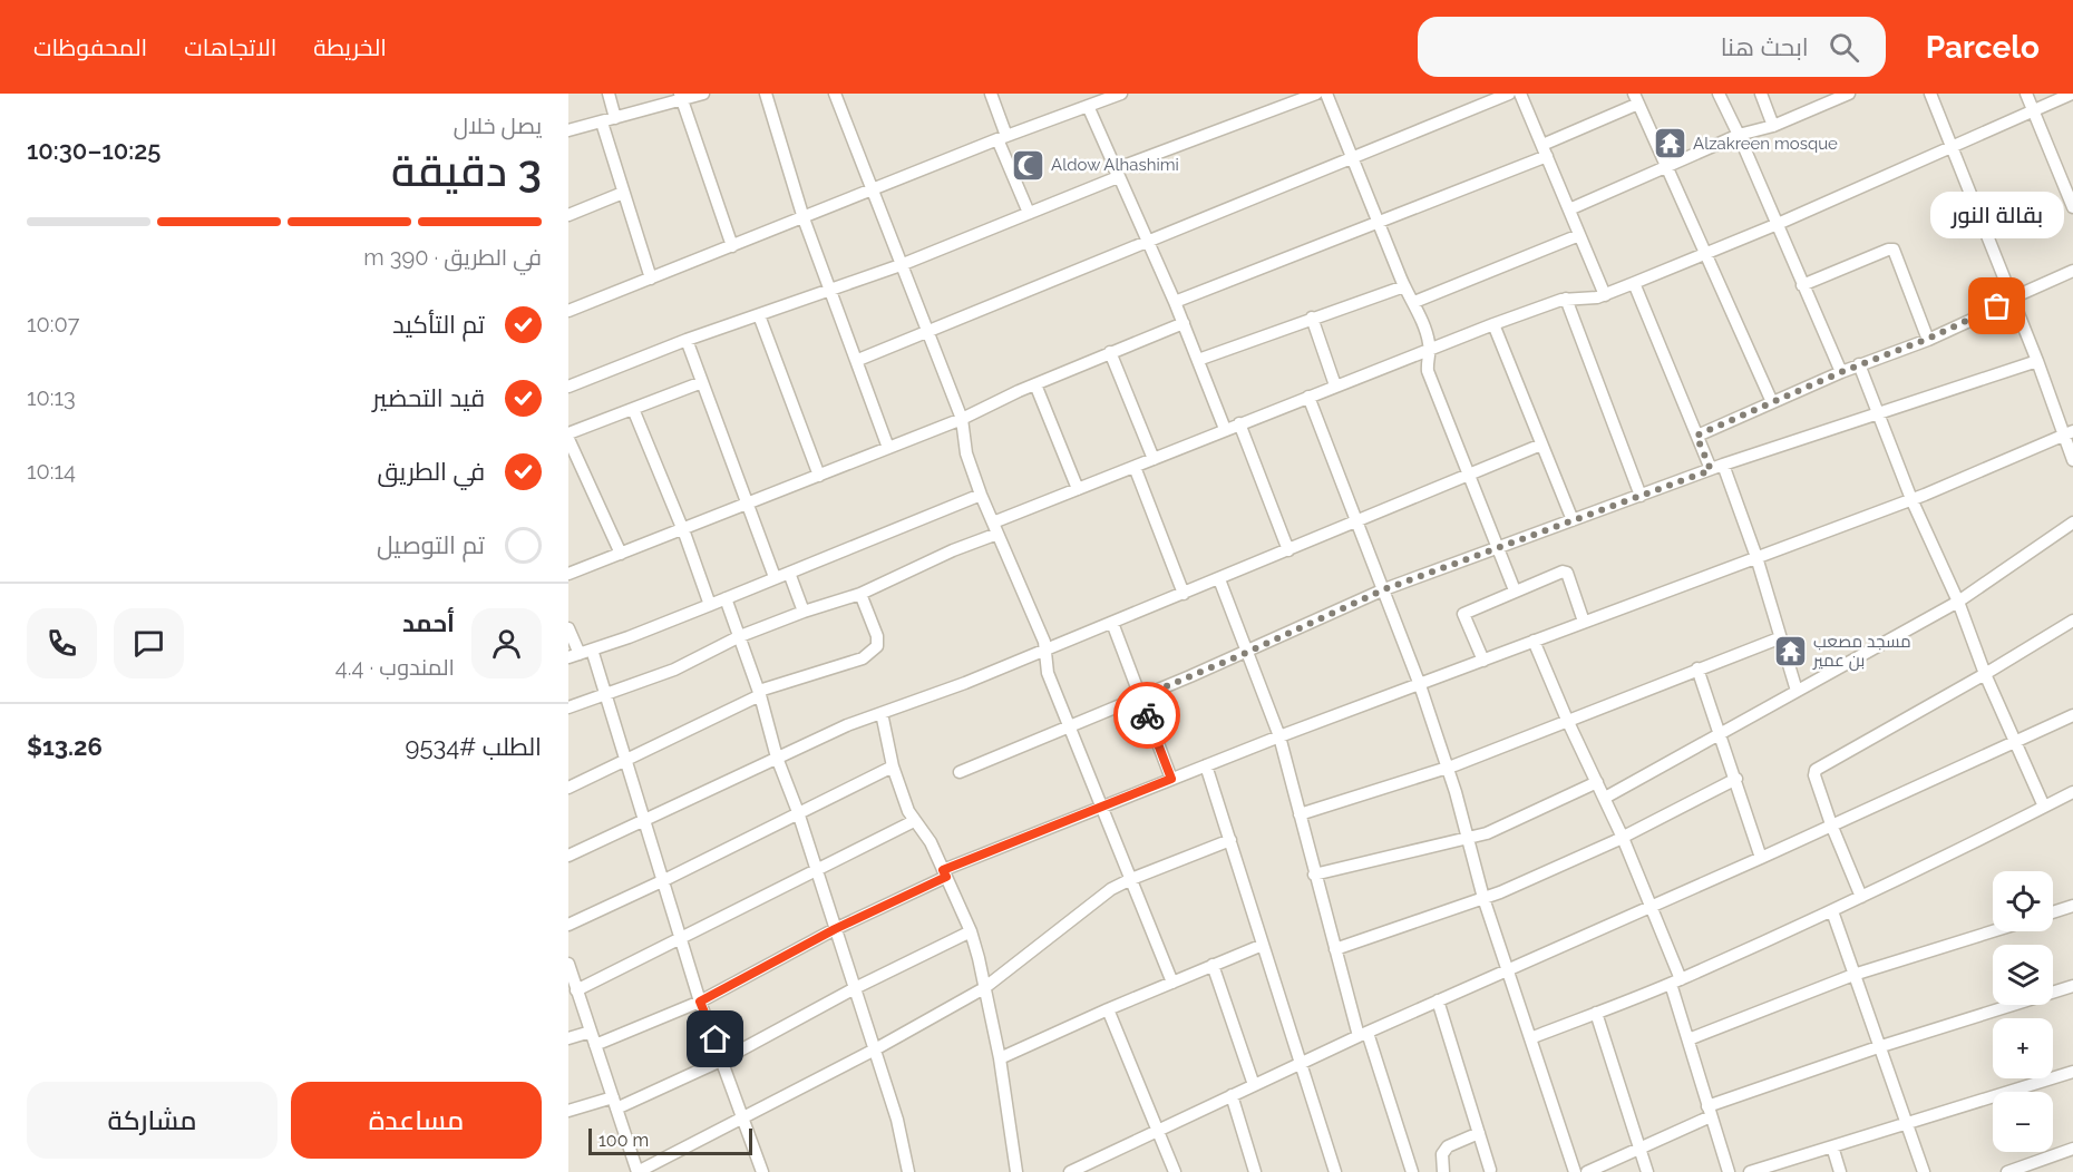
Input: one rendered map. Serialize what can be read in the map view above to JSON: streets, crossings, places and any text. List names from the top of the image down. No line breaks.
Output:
{"places":{"temple":["Alzakreen mosque","مسجد مصعب بن عمير"],"mosque":["Aldow Alhashimi"],"other":["بقالة النور"]},"scale_bar":"100 m","page":{"header":"Parcelo","search":"ابحث هنا","nav":["الخريطة","الاتجاهات","المحفوظات"],"heading":["3 دقيقة","يصل خلال","10:25–10:30"],"panel":["أحمد","المندوب · 4.4","الطلب #9534","$13.26"],"bubble":"بقالة النور","bar":"في الطريق · 390 m","list":[["تم التأكيد","10:07"],["قيد التحضير","10:13"],["في الطريق","10:14"],"تم التوصيل"],"map_buttons":["+","−"],"buttons":["مساعدة","مشاركة"],"scale":"100 m"}}
